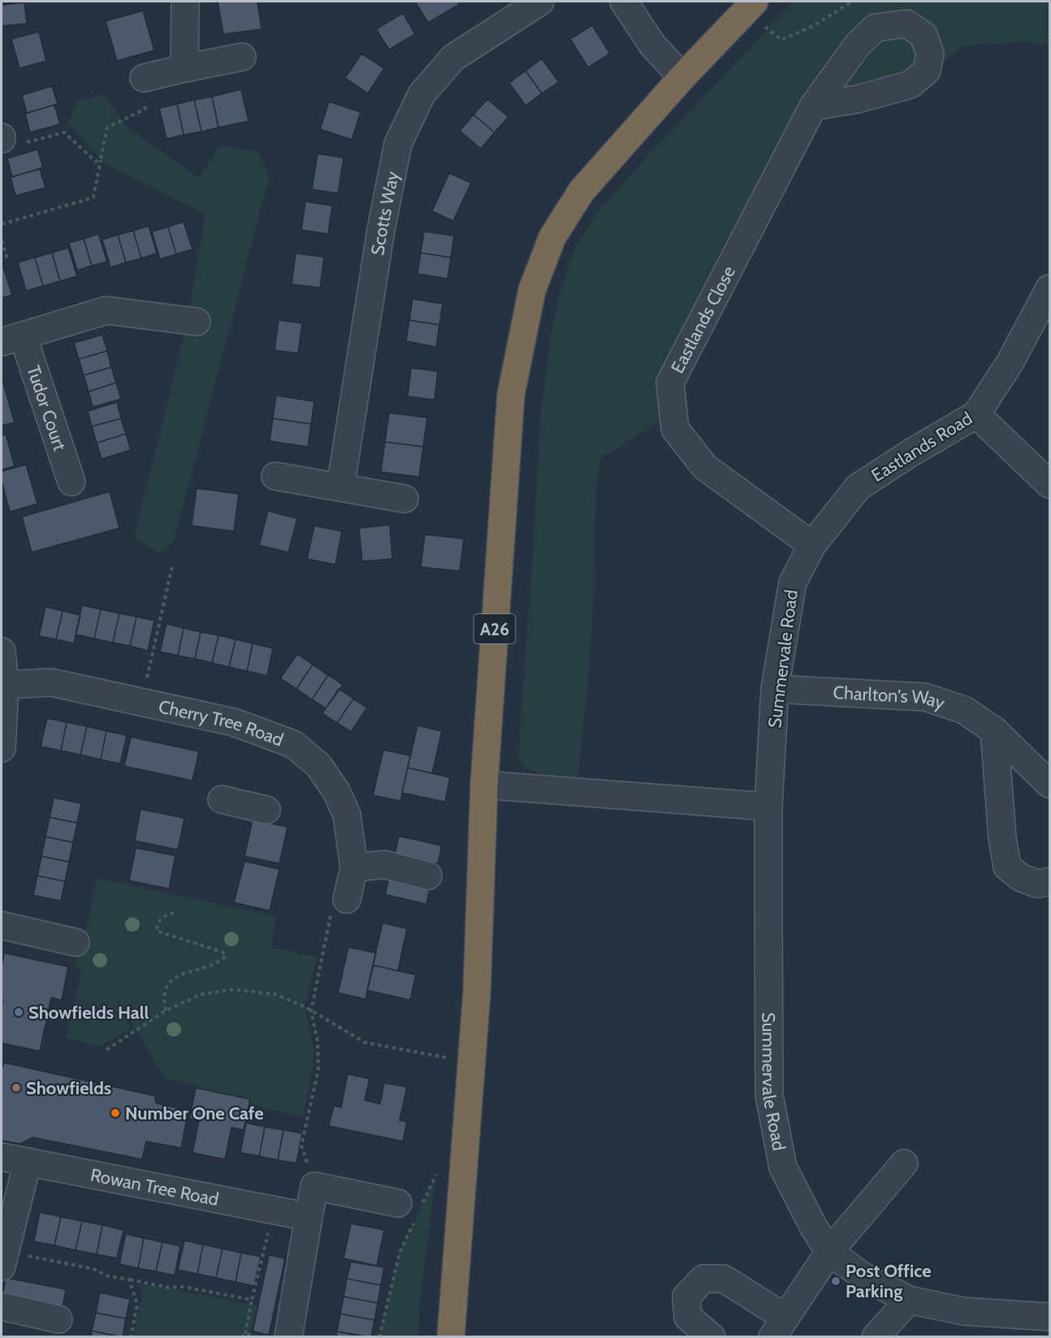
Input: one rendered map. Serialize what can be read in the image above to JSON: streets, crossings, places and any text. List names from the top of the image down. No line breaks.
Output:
{"streets":{"highway":["A26"],"street":["Scotts Way","Eastlands Close","Tudor Court","Eastlands Road","Summervale Road","Charlton's Way","Cherry Tree Road","Rowan Tree Road"]},"crossings":[["Eastlands Close","Eastlands Road"],["Eastlands Close","Summervale Road"],["Eastlands Road","Summervale Road"],["Summervale Road","Charlton's Way"]],"places":["Showfields Hall","Showfields","Number One Cafe","Post Office Parking"]}
